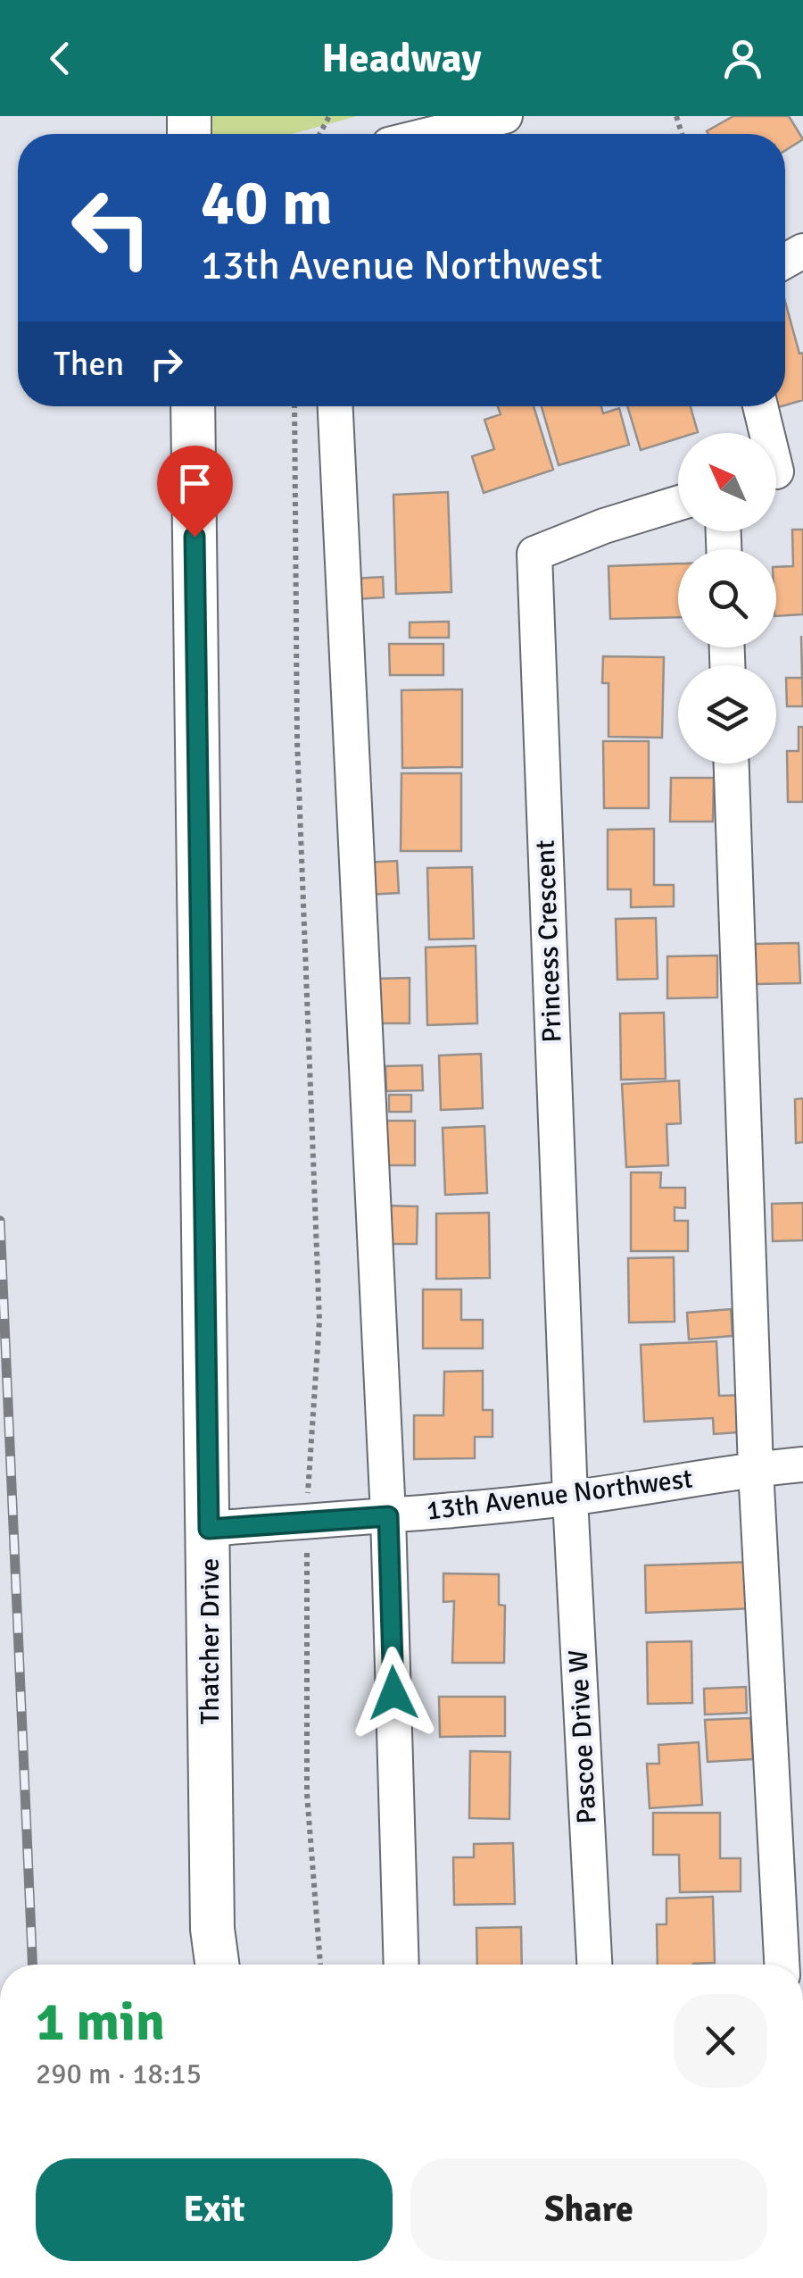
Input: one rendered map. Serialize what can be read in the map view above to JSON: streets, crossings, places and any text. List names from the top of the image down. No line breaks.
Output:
{"streets":{"main road":["Thatcher Drive"],"street":["Princess Crescent","13th Avenue Northwest","Pascoe Drive W"]},"crossings":[["Princess Crescent","13th Avenue Northwest"],["Princess Crescent","Pascoe Drive W"],["13th Avenue Northwest","Thatcher Drive"],["13th Avenue Northwest","Pascoe Drive W"]],"north":"top left","page":{"header":"Headway","turn":["40 m","13th Avenue Northwest"],"then":"Then","heading":["1 min","290 m · 18:15"],"buttons":["Exit","Share"]}}
